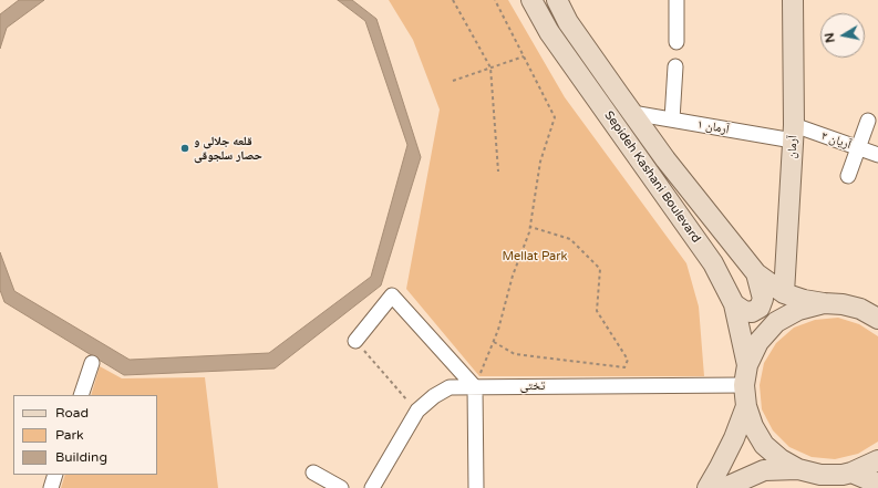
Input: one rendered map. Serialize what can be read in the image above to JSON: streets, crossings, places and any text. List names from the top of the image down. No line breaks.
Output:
{"streets":{"main road":["آرمان","Sepideh Kashani Boulevard"],"street":["آرمان ۱","آریان ۲","تختی"]},"crossings":[["آرمان ۱","آریان ۲"],["آرمان ۱","آرمان"],["آرمان ۱","Sepideh Kashani Boulevard"],["آریان ۲","آرمان"],["آرمان","Sepideh Kashani Boulevard"]],"parks":["Mellat Park"],"places":["قلعه جلالی و حصار سلجوقی"],"legend":["Road","Park","Building"],"north":"left"}
